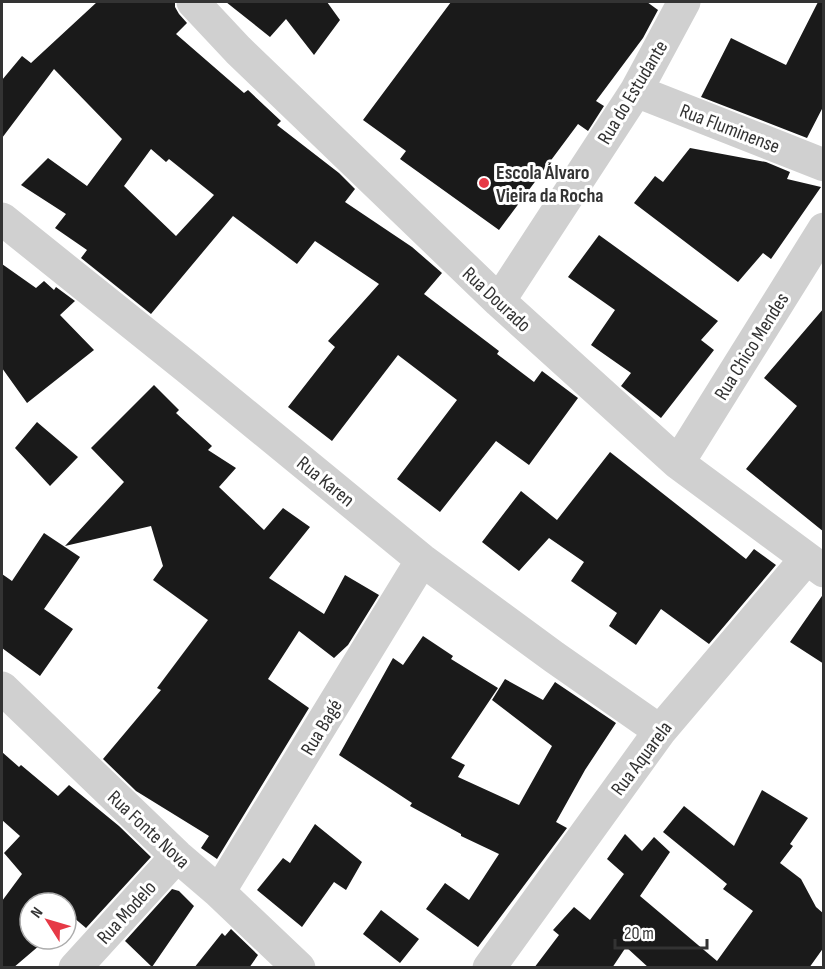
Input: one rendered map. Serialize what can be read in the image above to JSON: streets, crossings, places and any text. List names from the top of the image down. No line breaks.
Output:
{"streets":{"street":["Rua do Estudante","Rua Fluminense","Rua Dourado","Rua Chico Mendes","Rua Karen","Rua Bagé","Rua Aquarela","Rua Fonte Nova","Rua Modelo"]},"crossings":[["Rua do Estudante","Rua Fluminense"],["Rua do Estudante","Rua Dourado"],["Rua Dourado","Rua Chico Mendes"],["Rua Dourado","Rua Aquarela"],["Rua Karen","Rua Bagé"],["Rua Karen","Rua Aquarela"],["Rua Bagé","Rua Fonte Nova"],["Rua Fonte Nova","Rua Modelo"]],"places":["Escola Álvaro Vieira da Rocha"],"scale_bar":"20 m","north":"top left"}
